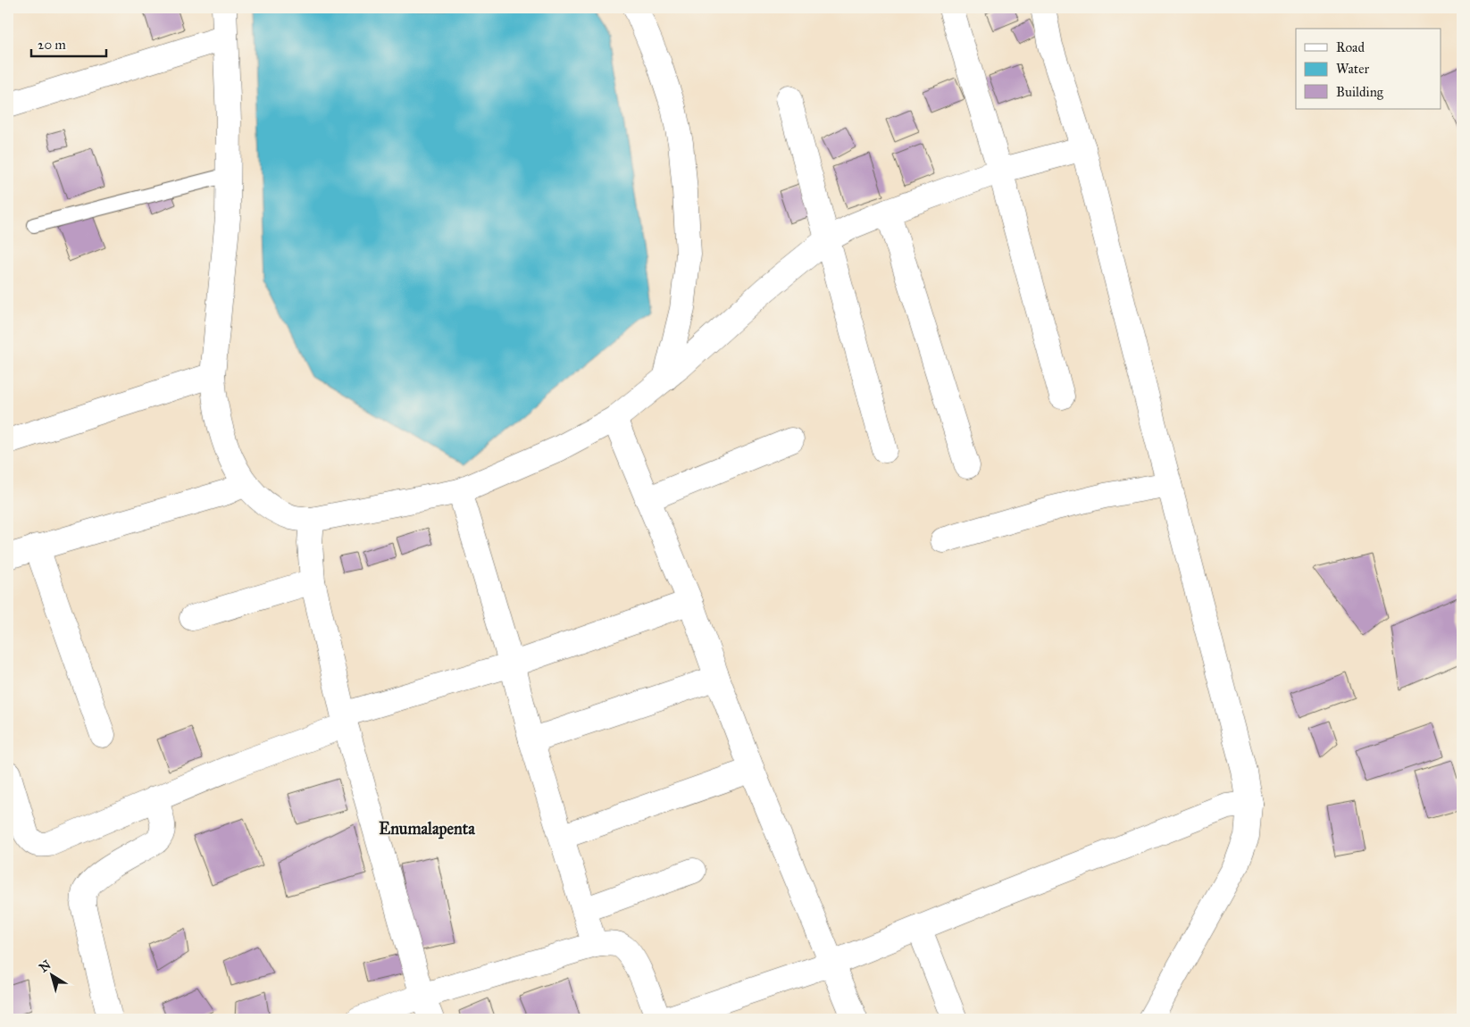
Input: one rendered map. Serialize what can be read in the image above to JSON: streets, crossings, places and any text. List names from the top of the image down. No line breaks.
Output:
{"districts":["Enumalapenta"],"legend":["Road","Water","Building"],"scale_bar":"20 m","north":"top left"}
